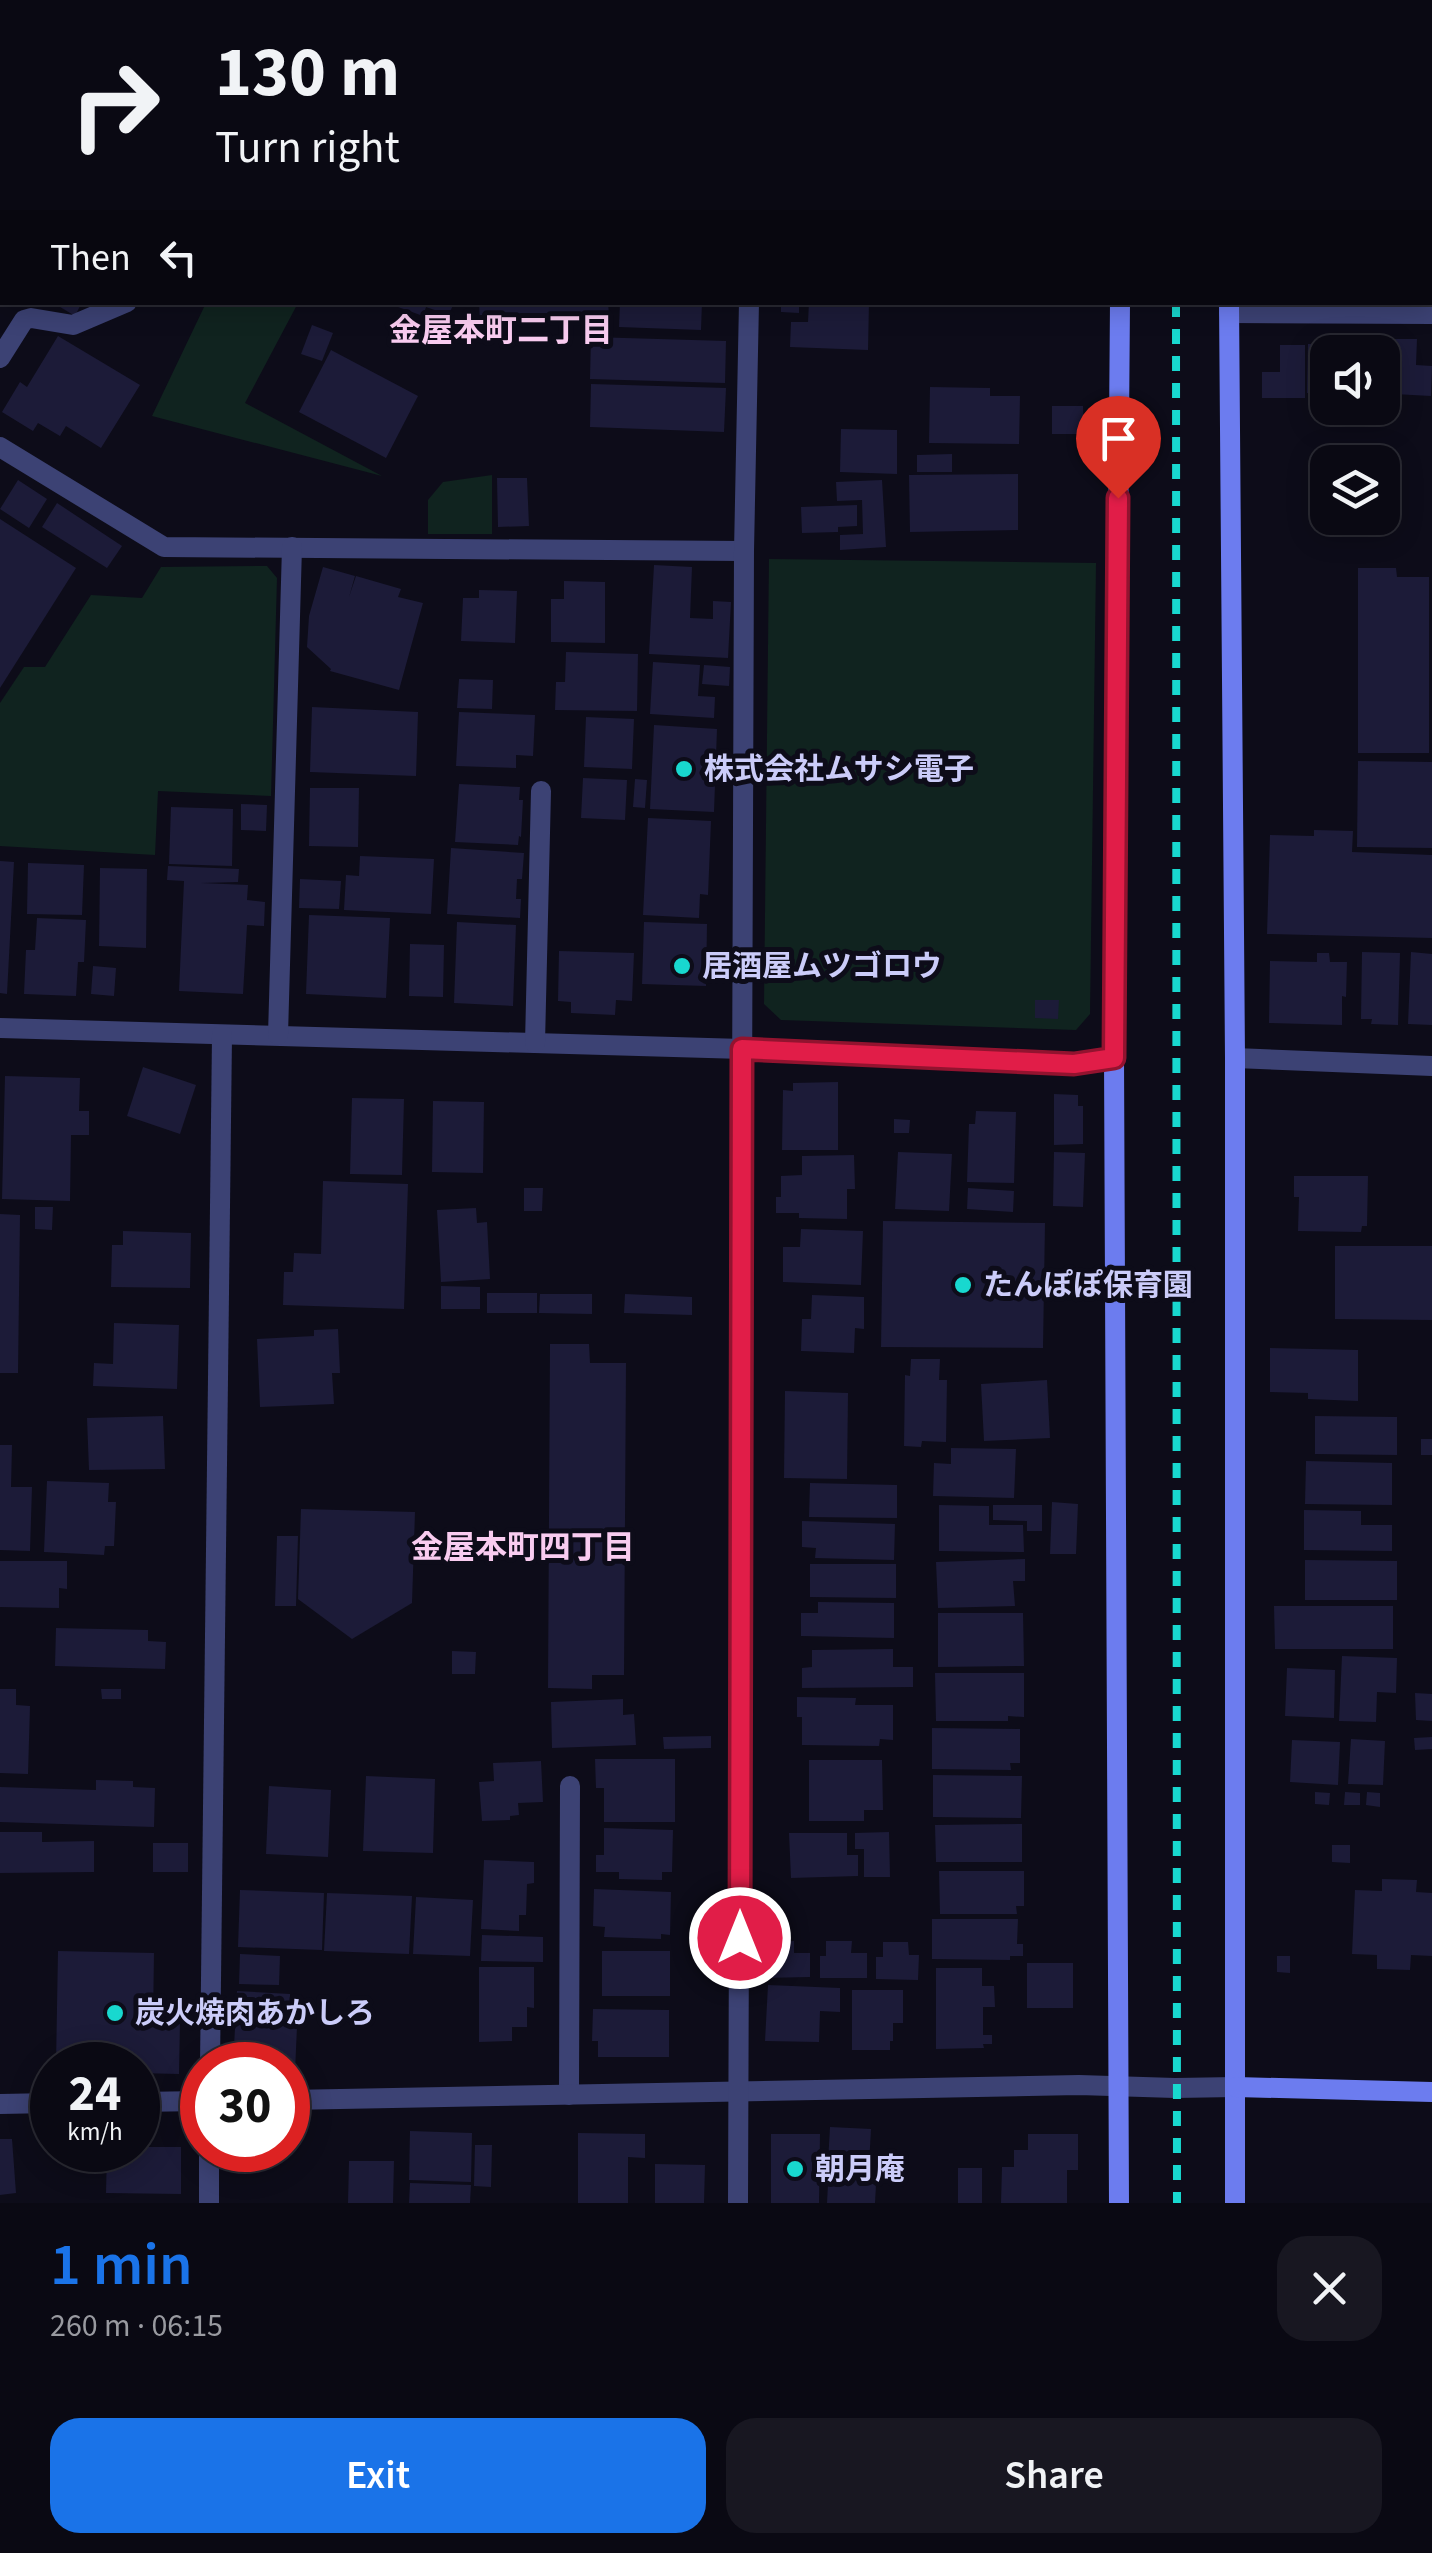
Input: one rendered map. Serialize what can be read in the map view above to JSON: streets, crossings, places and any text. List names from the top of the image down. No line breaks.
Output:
{"districts":["金屋本町二丁目","金屋本町四丁目"],"places":["株式会社ムサシ電子","居酒屋ムツゴロウ","たんぽぽ保育園","炭火焼肉あかしろ","朝月庵"],"page":{"turn":["130 m","Turn right"],"then":"Then","speed":"24 km/h","limit":"30","heading":["1 min","260 m · 06:15"],"buttons":["Exit","Share"]}}
